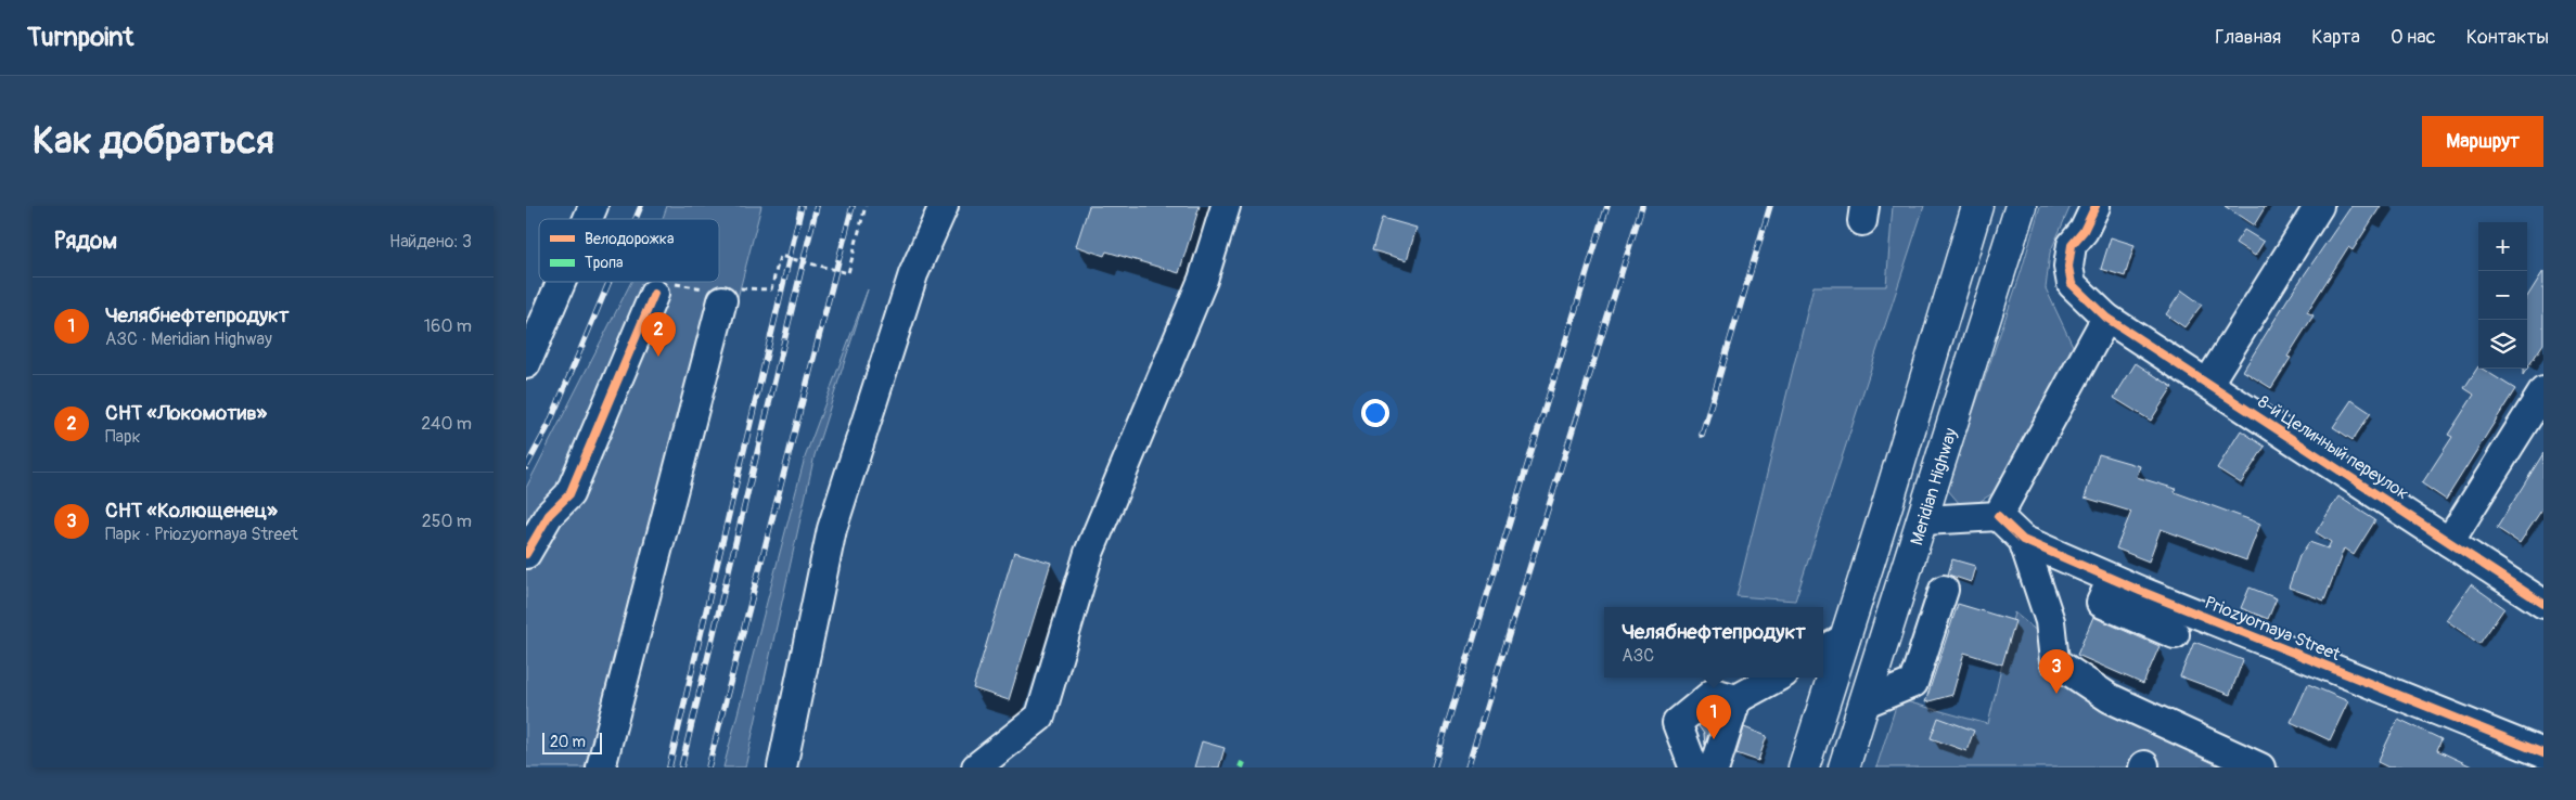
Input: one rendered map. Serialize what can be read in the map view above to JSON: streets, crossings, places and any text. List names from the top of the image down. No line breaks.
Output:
{"streets":{"main road":["Meridian Highway"],"street":["8-й Целинный переулок","Priozyornaya Street"]},"legend":["Велодорожка","Тропа"],"scale_bar":"20 m","page":{"header":"Turnpoint","nav":["Главная","Карта","О нас","Контакты"],"buttons":"Маршрут","title":"Как добраться","heading":["Рядом","Найдено: 3"],"map_buttons":["+","−"],"list":[{"mark":"1","name":"Челябнефтепродукт","note":"АЗС · Meridian Highway","value":"160 m"},{"mark":"2","name":"СНТ «Локомотив»","note":"Парк","value":"240 m"},{"mark":"3","name":"СНТ «Колющенец»","note":"Парк · Priozyornaya Street","value":"250 m"}],"pins":["2","3","1"],"popup":["Челябнефтепродукт","АЗС"],"scale":"20 m"}}
